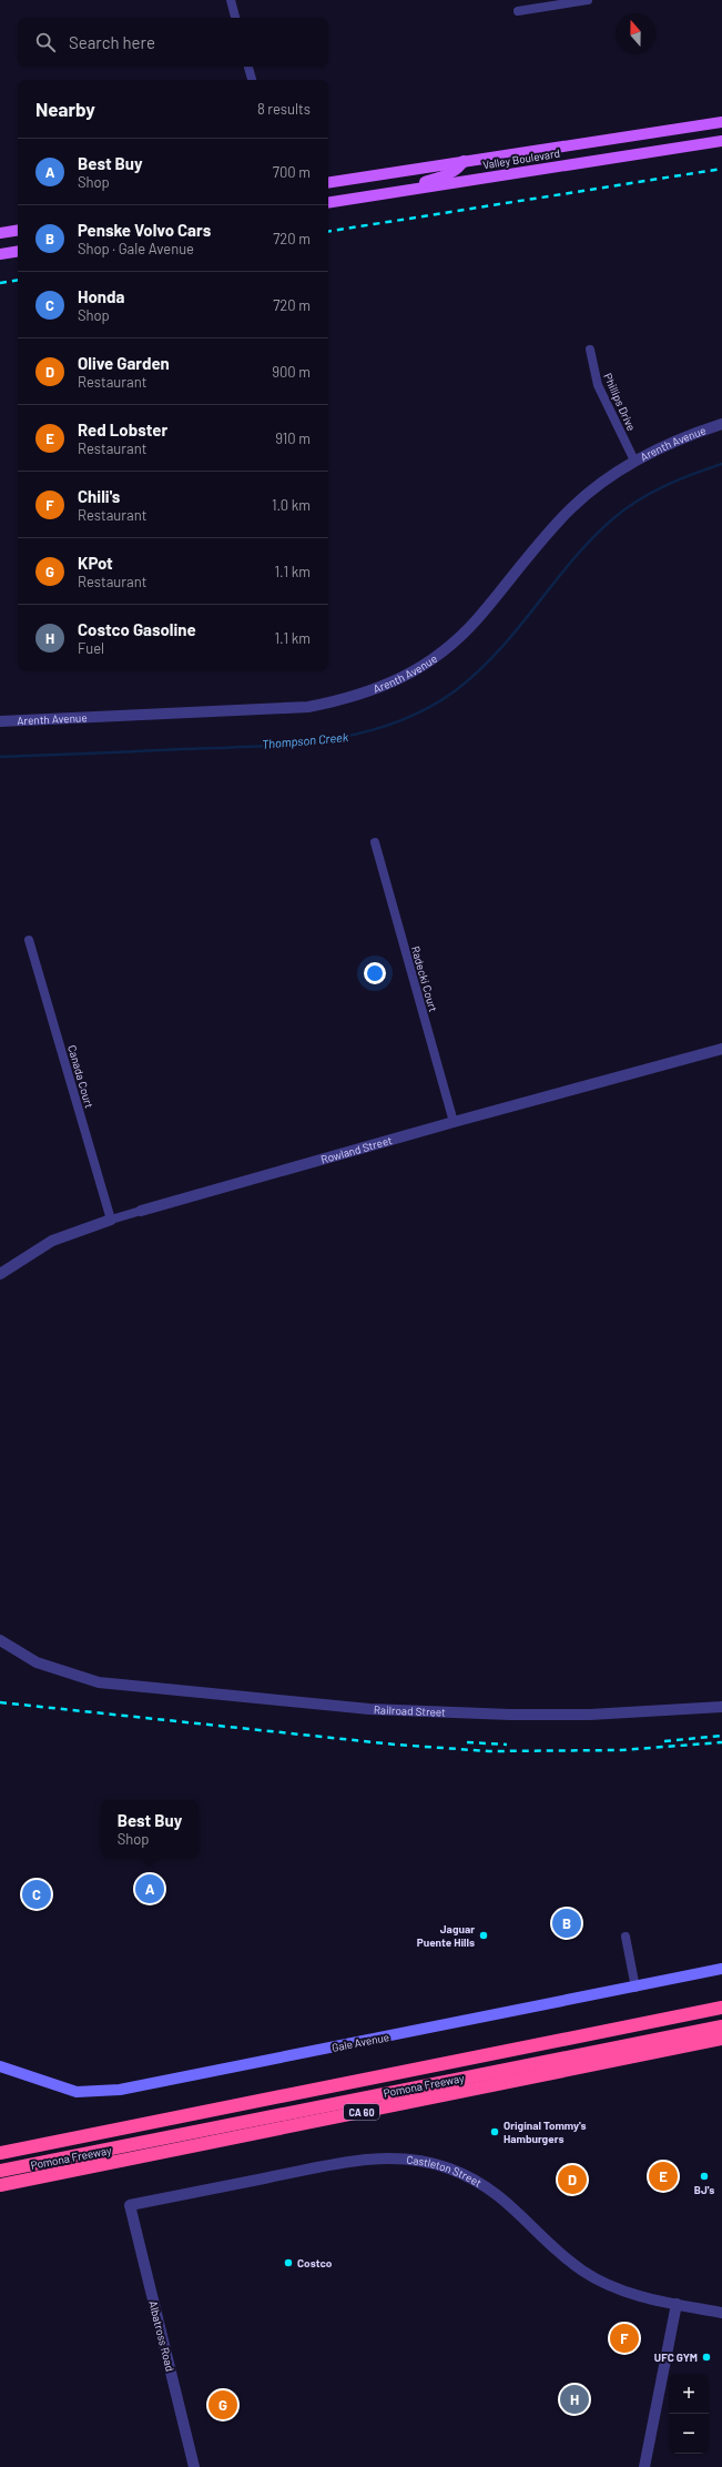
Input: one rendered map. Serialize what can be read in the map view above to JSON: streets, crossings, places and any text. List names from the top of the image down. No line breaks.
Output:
{"streets":{"highway":["Pomona Freeway","CA 60"],"main road":["Valley Boulevard","Gale Avenue"],"street":["Phillips Drive","Arenth Avenue","Radecki Court","Canada Court","Rowland Street","Railroad Street","Castleton Street","Albatross Road"]},"crossings":[["Phillips Drive","Arenth Avenue"],["Radecki Court","Rowland Street"],["Canada Court","Rowland Street"],["Castleton Street","Albatross Road"]],"water":["Thompson Creek"],"places":["Jaguar Puente Hills","Original Tommy's Hamburgers","BJ's","Costco","UFC GYM"],"north":"top","page":{"search":"Search here","heading":["Nearby","8 results"],"list":[{"mark":"A","name":"Best Buy","note":"Shop","value":"700 m"},{"mark":"B","name":"Penske Volvo Cars","note":"Shop · Gale Avenue","value":"720 m"},{"mark":"C","name":"Honda","note":"Shop","value":"720 m"},{"mark":"D","name":"Olive Garden","note":"Restaurant","value":"900 m"},{"mark":"E","name":"Red Lobster","note":"Restaurant","value":"910 m"},{"mark":"F","name":"Chili's","note":"Restaurant","value":"1.0 km"},{"mark":"G","name":"KPot","note":"Restaurant","value":"1.1 km"},{"mark":"H","name":"Costco Gasoline","note":"Fuel","value":"1.1 km"}],"popup":["Best Buy","Shop"],"pins":["A","C","B","E","D","F","H","G"],"map_buttons":["+","−"]}}
